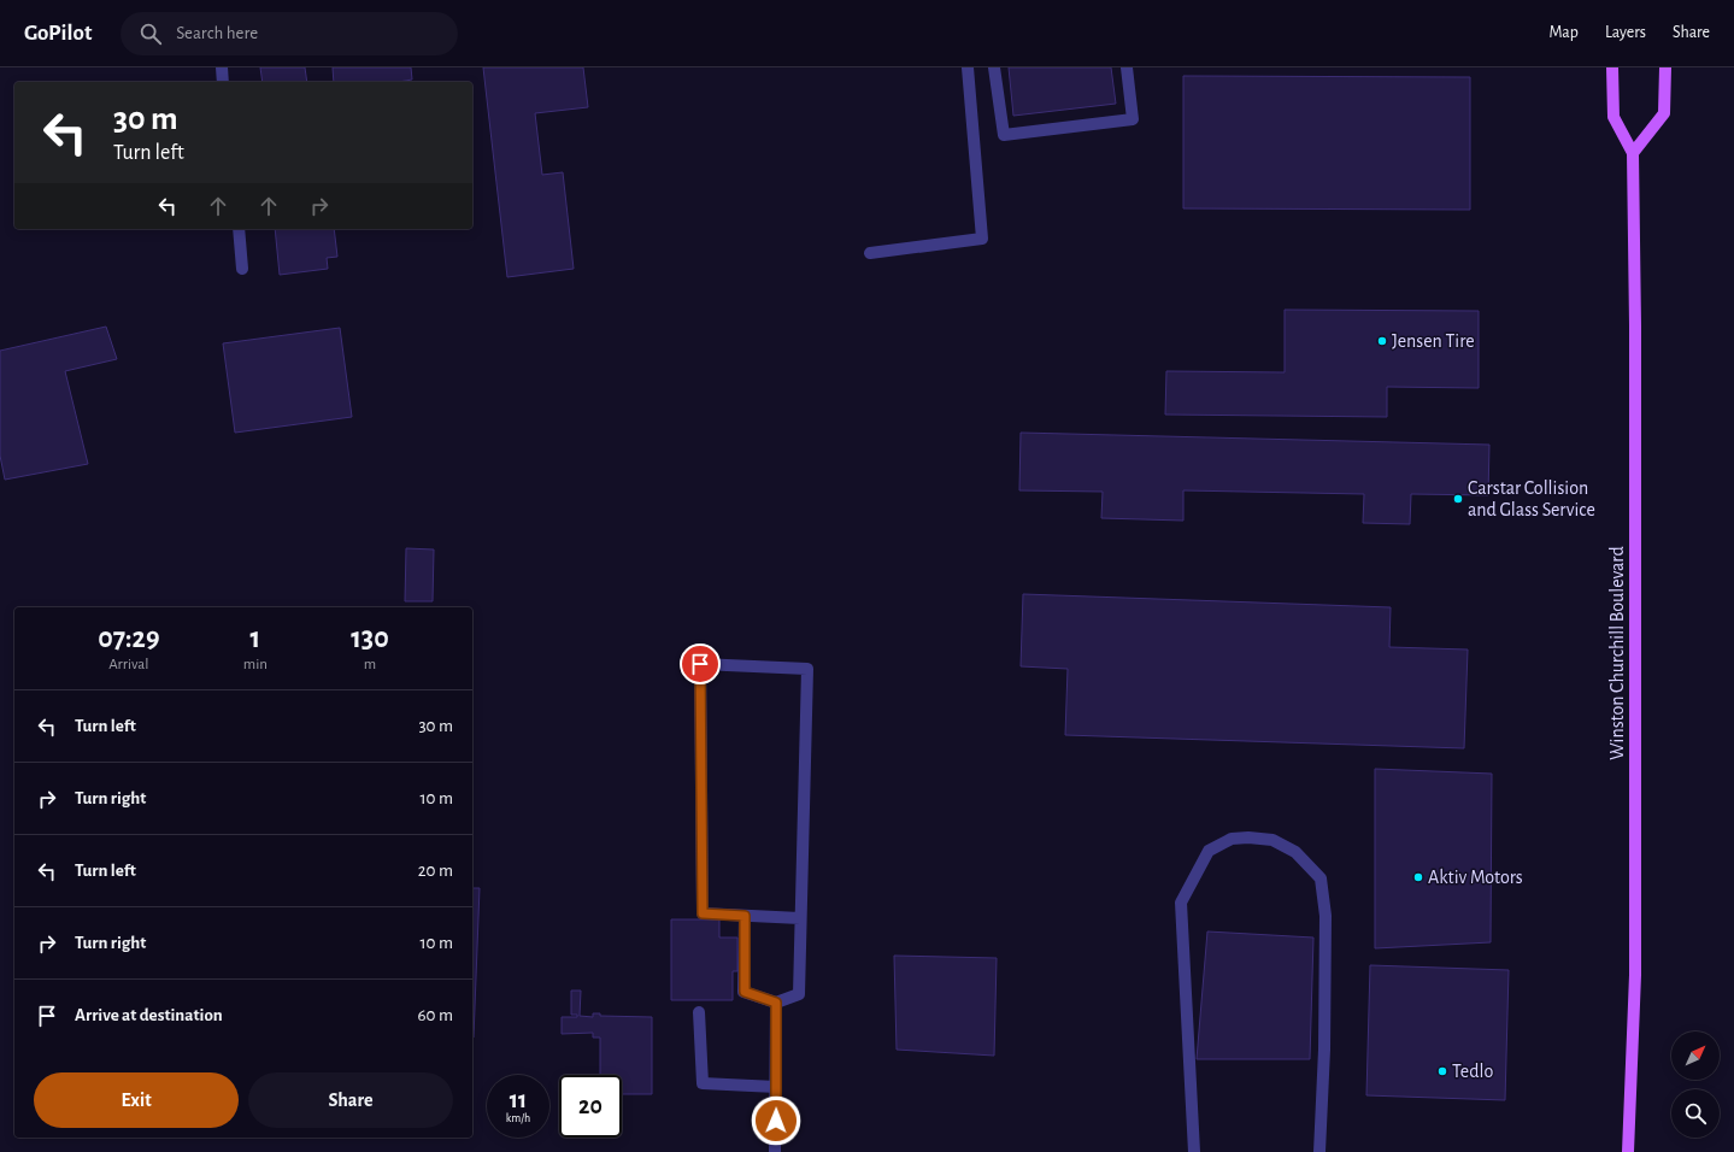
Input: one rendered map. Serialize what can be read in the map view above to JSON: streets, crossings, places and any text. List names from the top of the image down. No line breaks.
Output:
{"streets":{"main road":["Winston Churchill Boulevard"]},"places":["Jensen Tire","Carstar Collision and Glass Service","Aktiv Motors","Tedlo"],"north":"top right","page":{"header":"GoPilot","search":"Search here","nav":["Map","Layers","Share"],"turn":["30 m","Turn left"],"eta":["07:29","Arrival","1","min","130","m"],"list":[{"name":"Turn left","value":"30 m"},{"name":"Turn right","value":"10 m"},{"name":"Turn left","value":"20 m"},{"name":"Turn right","value":"10 m"},{"name":"Arrive at destination","value":"60 m"}],"buttons":["Exit","Share"],"speed":"11 km/h","limit":"20"}}
